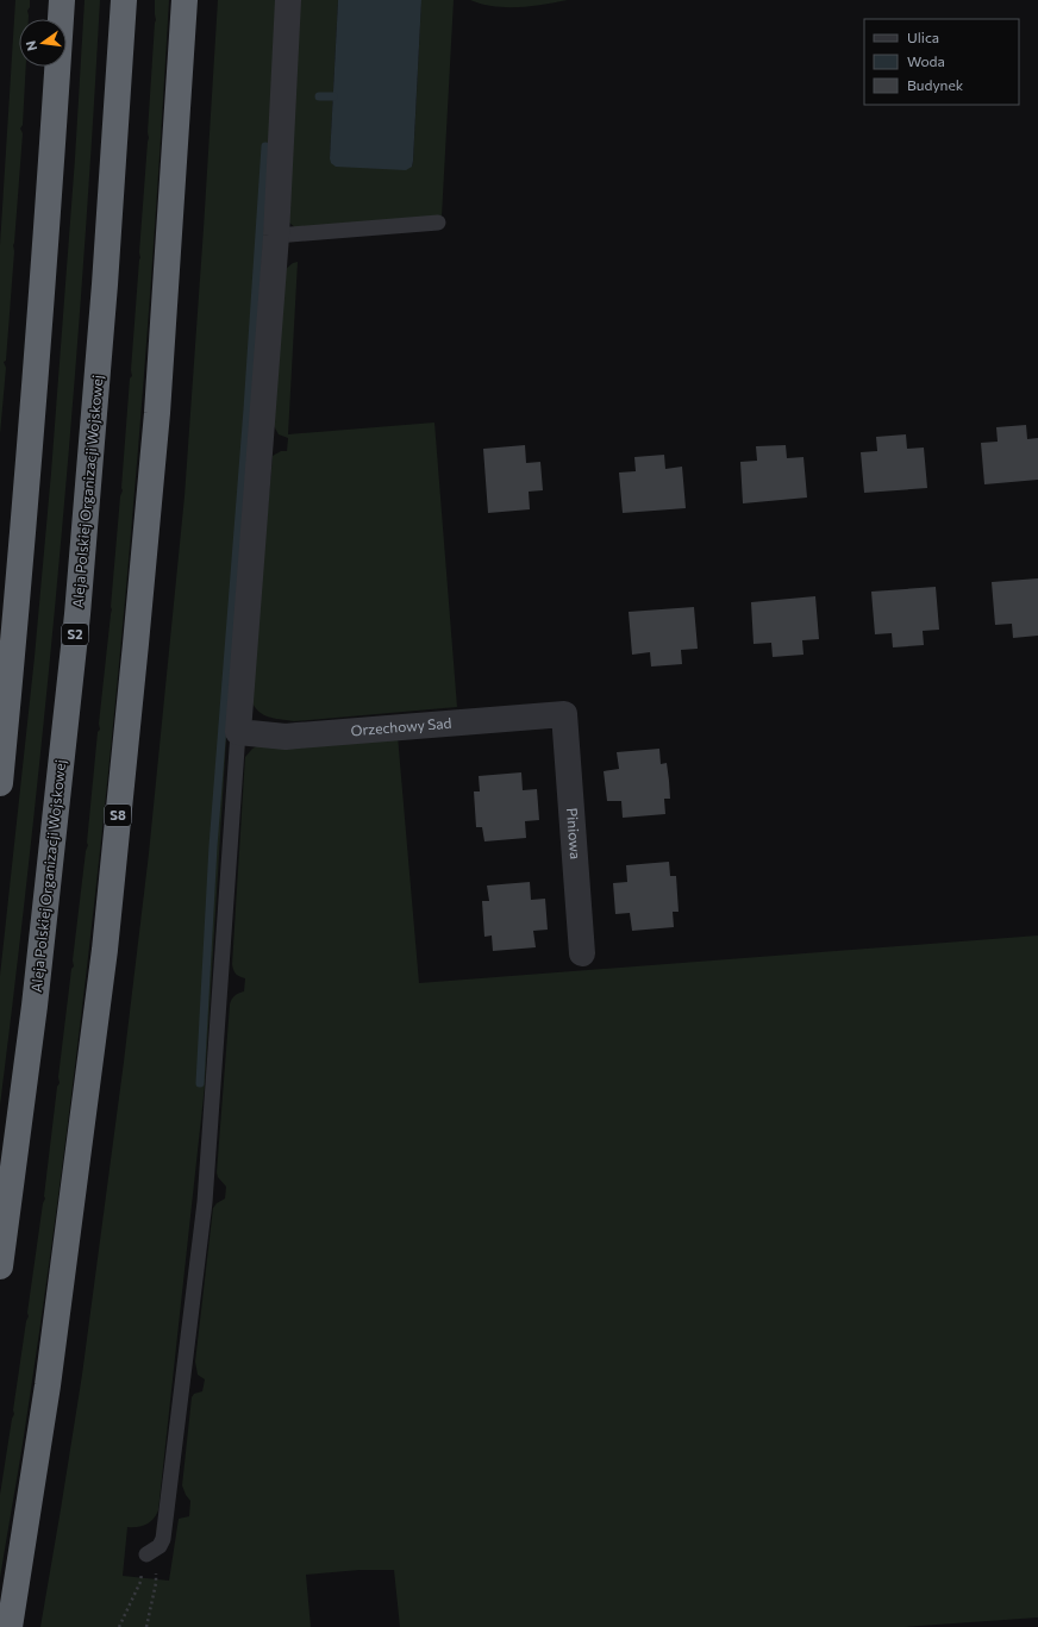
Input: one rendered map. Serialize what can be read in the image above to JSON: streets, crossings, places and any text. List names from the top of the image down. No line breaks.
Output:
{"streets":{"highway":["Aleja Polskiej Organizacji Wojskowej","S2","S8"],"street":["Orzechowy Sad","Piniowa"]},"crossings":[["Orzechowy Sad","Piniowa"]],"legend":["Ulica","Woda","Budynek"],"north":"left"}
